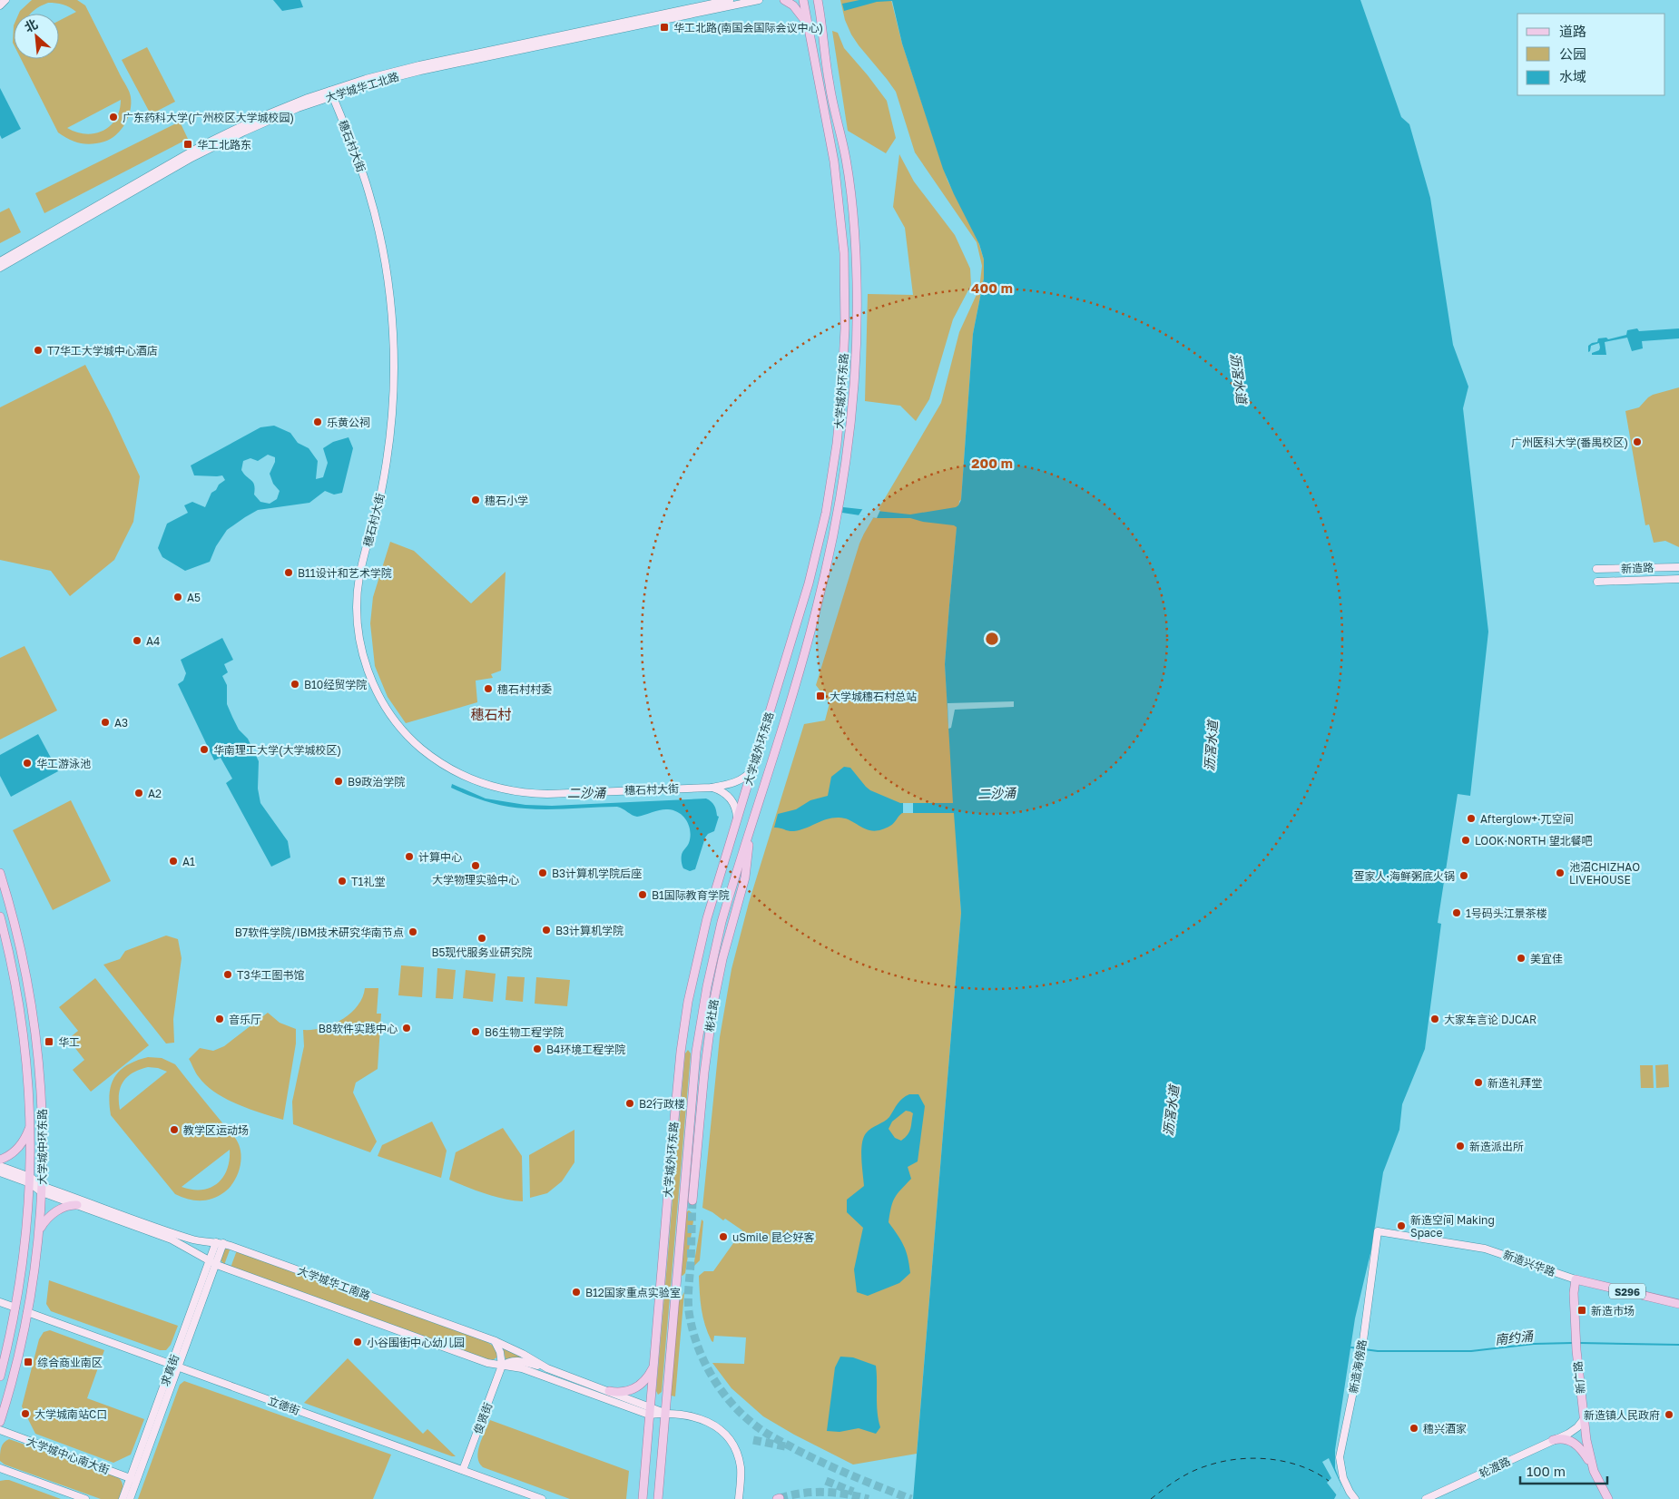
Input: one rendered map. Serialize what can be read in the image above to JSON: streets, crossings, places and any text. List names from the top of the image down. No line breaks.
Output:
{"streets":{"main road":["大学城华工北路","穗石村大街","大学城外环东路","新造路","彬社路","大学城中环东路","新造兴华路","大学城华工南路","S296","新造海傍路","求真街","新广路","立德街","俊贤街","大学城中心南大街","轮渡路"]},"crossings":[["大学城华工北路","穗石村大街"],["穗石村大街","大学城外环东路"],["大学城外环东路","彬社路"],["大学城外环东路","大学城华工南路"],["大学城中环东路","大学城华工南路"],["大学城中环东路","立德街"],["新造兴华路","新造海傍路"],["新造兴华路","新广路"],["大学城华工南路","求真街"],["大学城华工南路","俊贤街"],["求真街","立德街"],["求真街","大学城中心南大街"],["新广路","轮渡路"],["立德街","俊贤街"]],"districts":["穗石村"],"water":["沥滘水道","二沙涌","南约涌"],"places":{"transit":["华工北路(南国会国际会议中心)","华工北路东","大学城穗石村总站","华工","新造市场","综合商业南区"],"other":["广东药科大学(广州校区大学城校园)","T7华工大学城中心酒店","乐黄公祠","广州医科大学(番禺校区)","穗石小学","B11设计和艺术学院","A5","A4","B10经贸学院","穗石村村委","A3","华南理工大学(大学城校区)","华工游泳池","B9政治学院","A2","Afterglow+·兀空间","LOOK·NORTH 望北餐吧","计算中心","A1","大学物理实验中心","B3计算机学院后座","池沼CHIZHAO LIVEHOUSE","疍家人·海鲜粥底火锅","T1礼堂","B1国际教育学院","1号码头江景茶楼","B3计算机学院","B7软件学院/IBM技术研究华南节点","B5现代服务业研究院","美宜佳","T3华工图书馆","音乐厅","大家车言论 DJCAR","B8软件实践中心","B6生物工程学院","B4环境工程学院","新造礼拜堂","B2行政楼","教学区运动场","新造派出所","新造空间 Making Space","uSmile 昆仑好客","B12国家重点实验室","小谷围街中心幼儿园","大学城南站C口","新造镇人民政府","穗兴酒家"]},"legend":["道路","公园","水域"],"scale_bar":"100 m","north":"top left","rings":["400 m","200 m"]}
